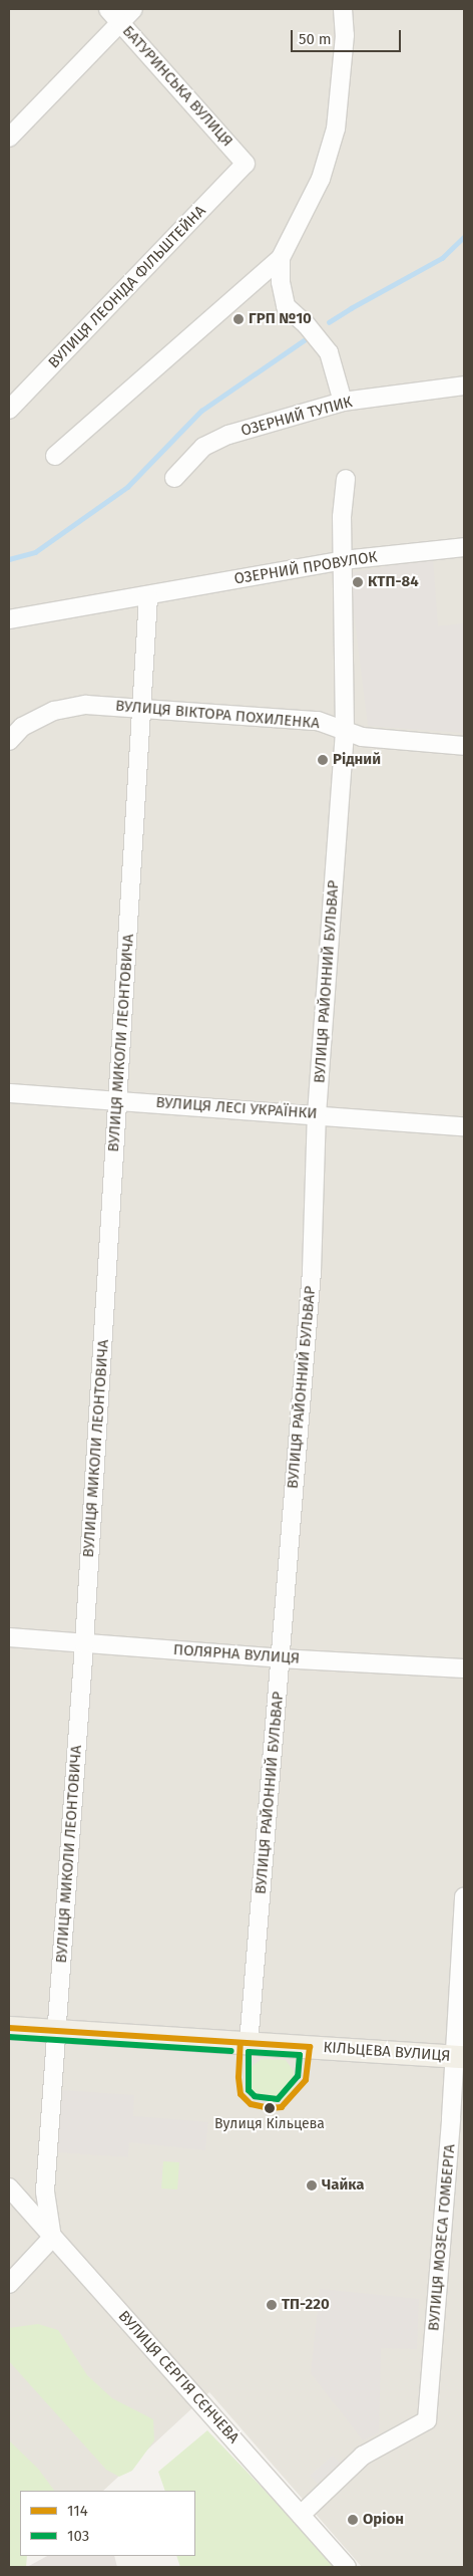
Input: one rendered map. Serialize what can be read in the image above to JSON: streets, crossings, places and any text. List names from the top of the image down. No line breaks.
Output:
{"streets":{"main road":["КІЛЬЦЕВА ВУЛИЦЯ"],"street":["БАТУРИНСЬКА ВУЛИЦЯ","ВУЛИЦЯ ЛЕОНІДА ФІЛЬШТЕЙНА","ОЗЕРНИЙ ТУПИК","ОЗЕРНИЙ ПРОВУЛОК","ВУЛИЦЯ ВІКТОРА ПОХИЛЕНКА","ВУЛИЦЯ РАЙОННИЙ БУЛЬВАР","ВУЛИЦЯ МИКОЛИ ЛЕОНТОВИЧА","ВУЛИЦЯ ЛЕСІ УКРАЇНКИ","ПОЛЯРНА ВУЛИЦЯ","ВУЛИЦЯ МОЗЕСА ГОМБЕРГА","ВУЛИЦЯ СЕРГІЯ СЄНЧЕВА"]},"crossings":[["БАТУРИНСЬКА ВУЛИЦЯ","ВУЛИЦЯ ЛЕОНІДА ФІЛЬШТЕЙНА"],["ОЗЕРНИЙ ПРОВУЛОК","ВУЛИЦЯ РАЙОННИЙ БУЛЬВАР"],["ОЗЕРНИЙ ПРОВУЛОК","ВУЛИЦЯ МИКОЛИ ЛЕОНТОВИЧА"],["ВУЛИЦЯ ВІКТОРА ПОХИЛЕНКА","ВУЛИЦЯ РАЙОННИЙ БУЛЬВАР"],["ВУЛИЦЯ ВІКТОРА ПОХИЛЕНКА","ВУЛИЦЯ МИКОЛИ ЛЕОНТОВИЧА"],["ВУЛИЦЯ РАЙОННИЙ БУЛЬВАР","ВУЛИЦЯ ЛЕСІ УКРАЇНКИ"],["ВУЛИЦЯ РАЙОННИЙ БУЛЬВАР","ПОЛЯРНА ВУЛИЦЯ"],["ВУЛИЦЯ РАЙОННИЙ БУЛЬВАР","КІЛЬЦЕВА ВУЛИЦЯ"],["ВУЛИЦЯ МИКОЛИ ЛЕОНТОВИЧА","ВУЛИЦЯ ЛЕСІ УКРАЇНКИ"],["ВУЛИЦЯ МИКОЛИ ЛЕОНТОВИЧА","ПОЛЯРНА ВУЛИЦЯ"],["ВУЛИЦЯ МИКОЛИ ЛЕОНТОВИЧА","КІЛЬЦЕВА ВУЛИЦЯ"],["ВУЛИЦЯ МИКОЛИ ЛЕОНТОВИЧА","ВУЛИЦЯ СЕРГІЯ СЄНЧЕВА"],["КІЛЬЦЕВА ВУЛИЦЯ","ВУЛИЦЯ МОЗЕСА ГОМБЕРГА"],["ВУЛИЦЯ МОЗЕСА ГОМБЕРГА","ВУЛИЦЯ СЕРГІЯ СЄНЧЕВА"]],"places":["ГРП №10","КТП-84","Рідний","Вулиця Кільцева","Чайка","ТП-220","Оріон"],"lines":["transit line 114","transit line 103"],"legend":["114","103"],"scale_bar":"50 m"}
